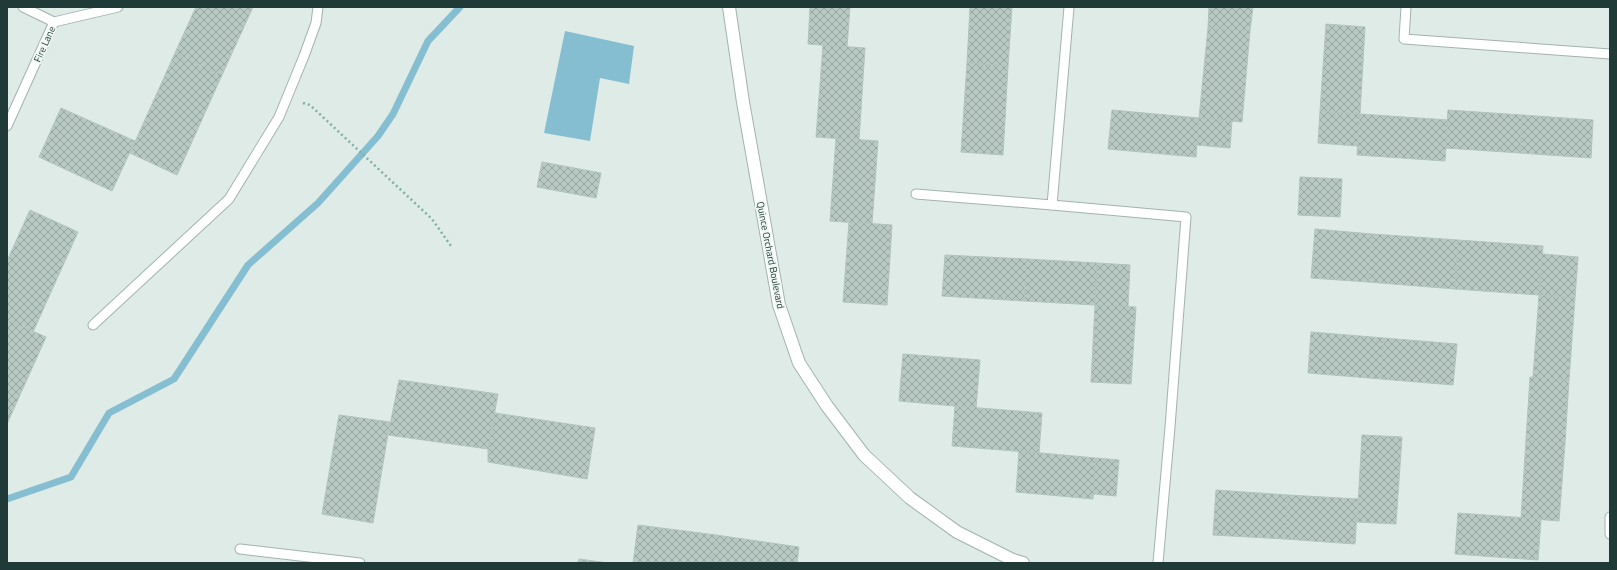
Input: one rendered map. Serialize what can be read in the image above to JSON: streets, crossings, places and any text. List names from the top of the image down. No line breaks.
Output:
{"streets":{"street":["Quince Orchard Boulevard"],"lane":["Fire Lane"]}}
